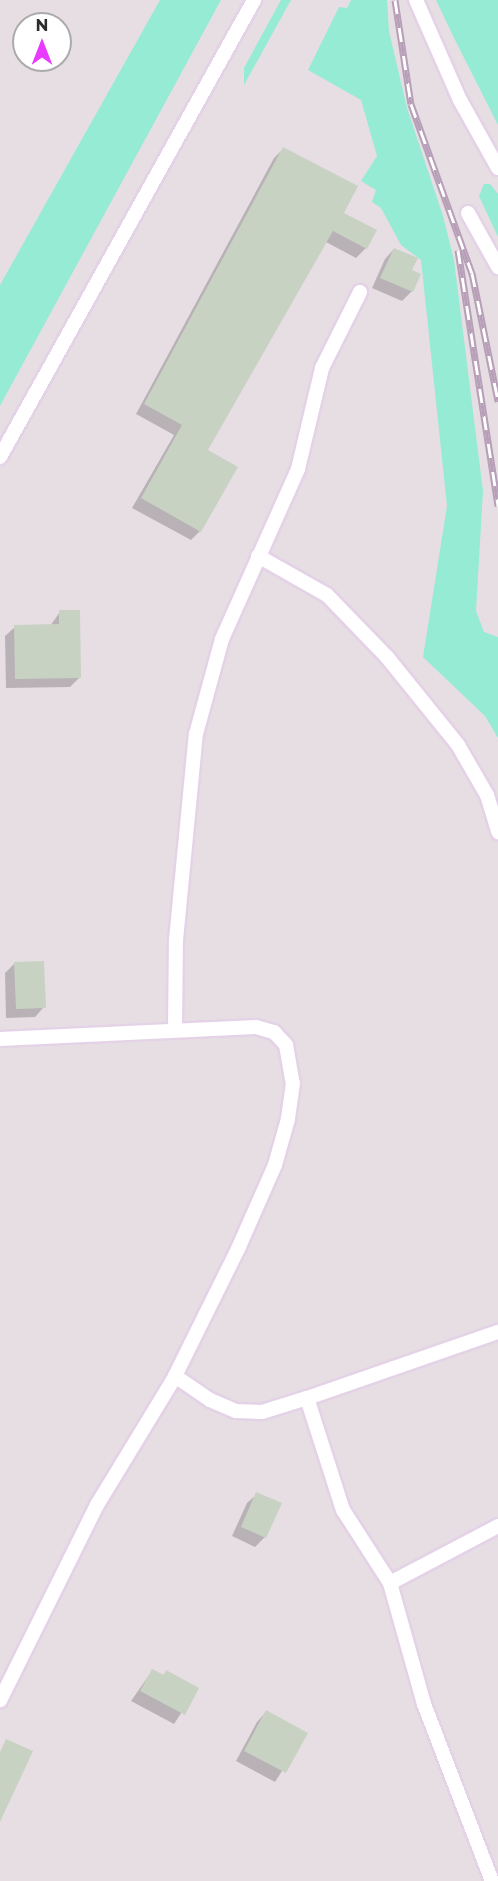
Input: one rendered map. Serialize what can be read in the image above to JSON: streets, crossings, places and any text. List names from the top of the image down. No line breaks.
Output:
{"north":"top"}
